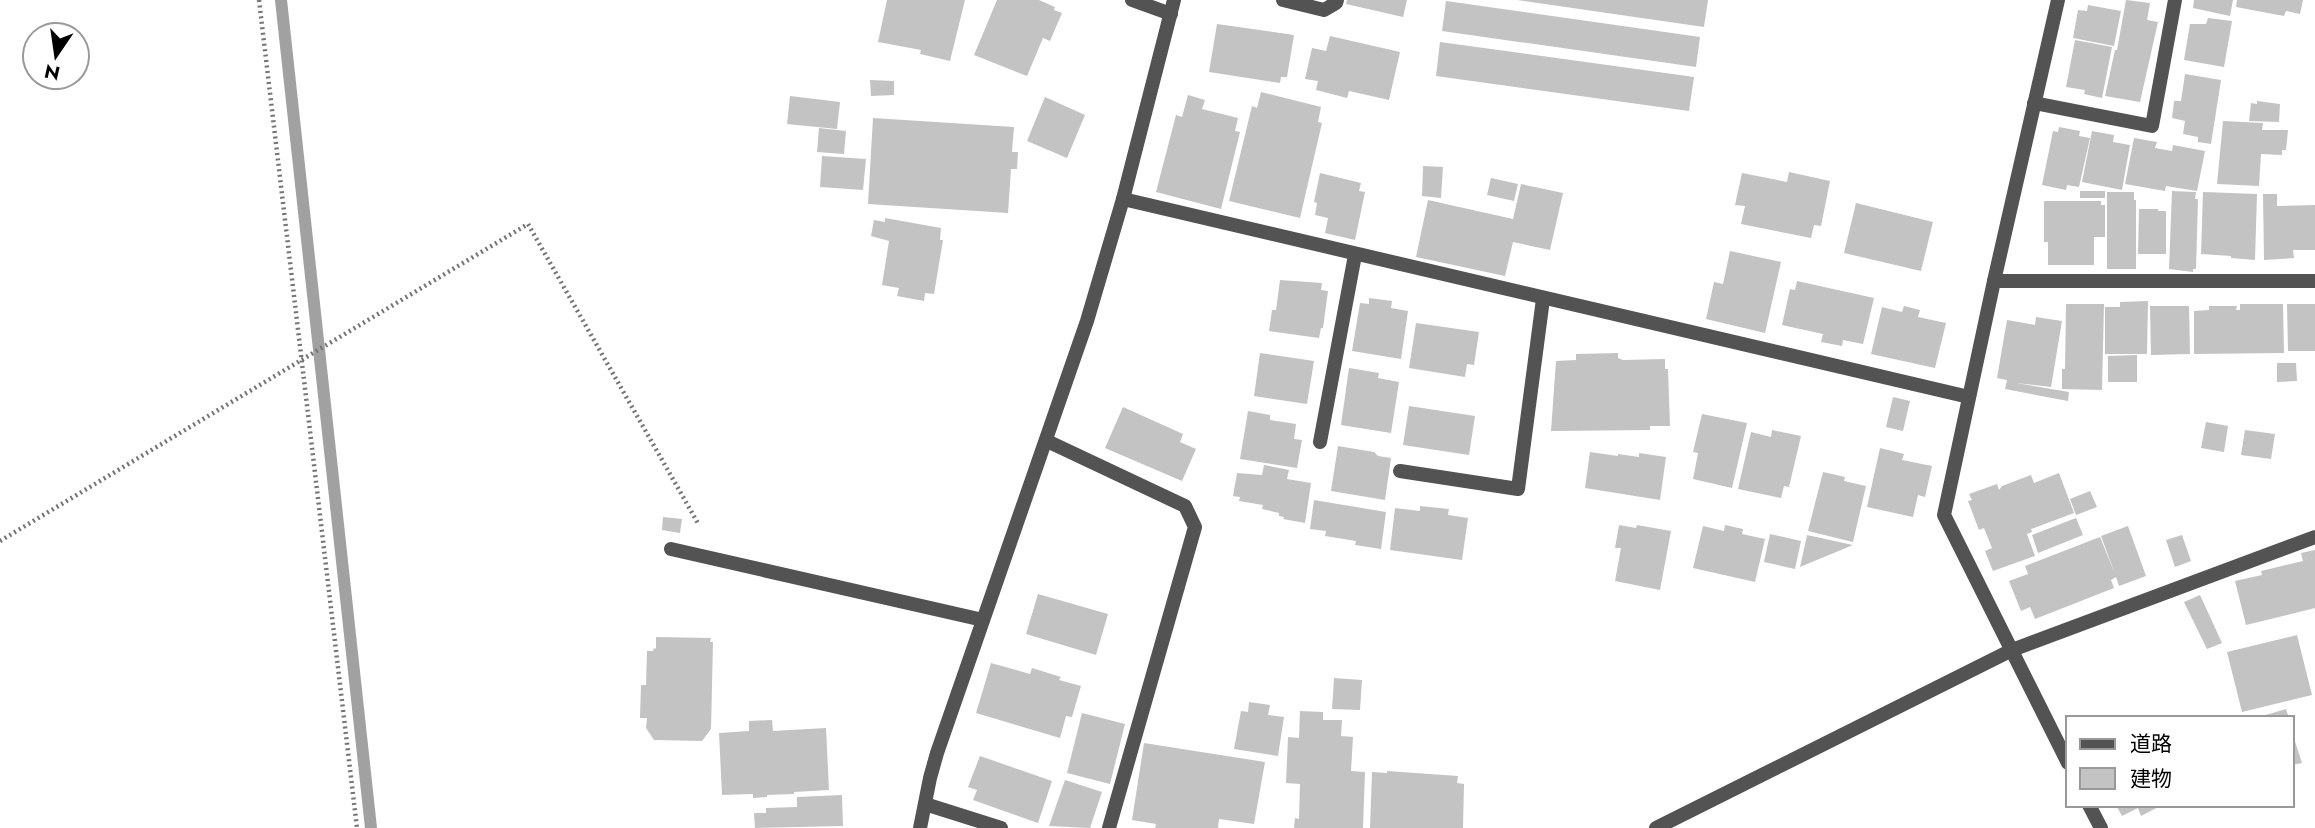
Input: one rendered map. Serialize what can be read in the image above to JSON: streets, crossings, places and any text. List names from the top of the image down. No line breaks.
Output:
{"legend":["道路","建物"],"north":"bottom"}
